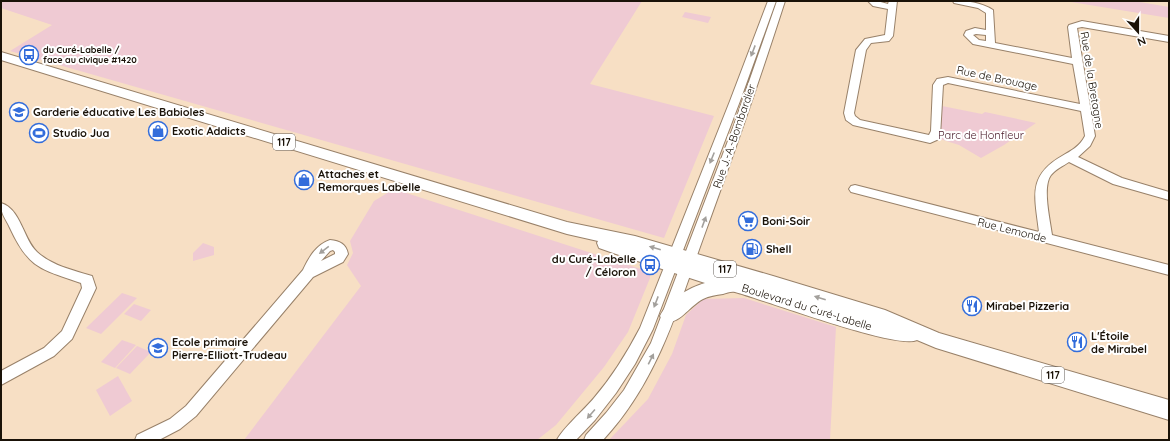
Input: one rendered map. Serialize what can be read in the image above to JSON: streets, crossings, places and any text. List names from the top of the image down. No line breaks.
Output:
{"streets":{"main road":["117","Boulevard du Curé-Labelle"],"street":["Rue de Brouage","Rue de la Bretagne","Rue J.-A.-Bombardier","Rue Lemonde"]},"crossings":[["Rue de Brouage","Rue de la Bretagne"],["Rue de la Bretagne","Rue Lemonde"],["Rue J.-A.-Bombardier","Boulevard du Curé-Labelle"]],"parks":["Parc de Honfleur"],"places":{"bus stop":["du Curé-Labelle / face au civique #1420","du Curé-Labelle / Céloron"],"school or university":["Garderie éducative Les Babioles","Ecole primaire Pierre-Elliott-Trudeau"],"shop":["Exotic Addicts","Attaches et Remorques Labelle"],"sports":["Studio Jua"],"supermarket":["Boni-Soir"],"fuel station":["Shell"],"restaurant":["Mirabel Pizzeria","L'Étoile de Mirabel"]},"north":"bottom"}
